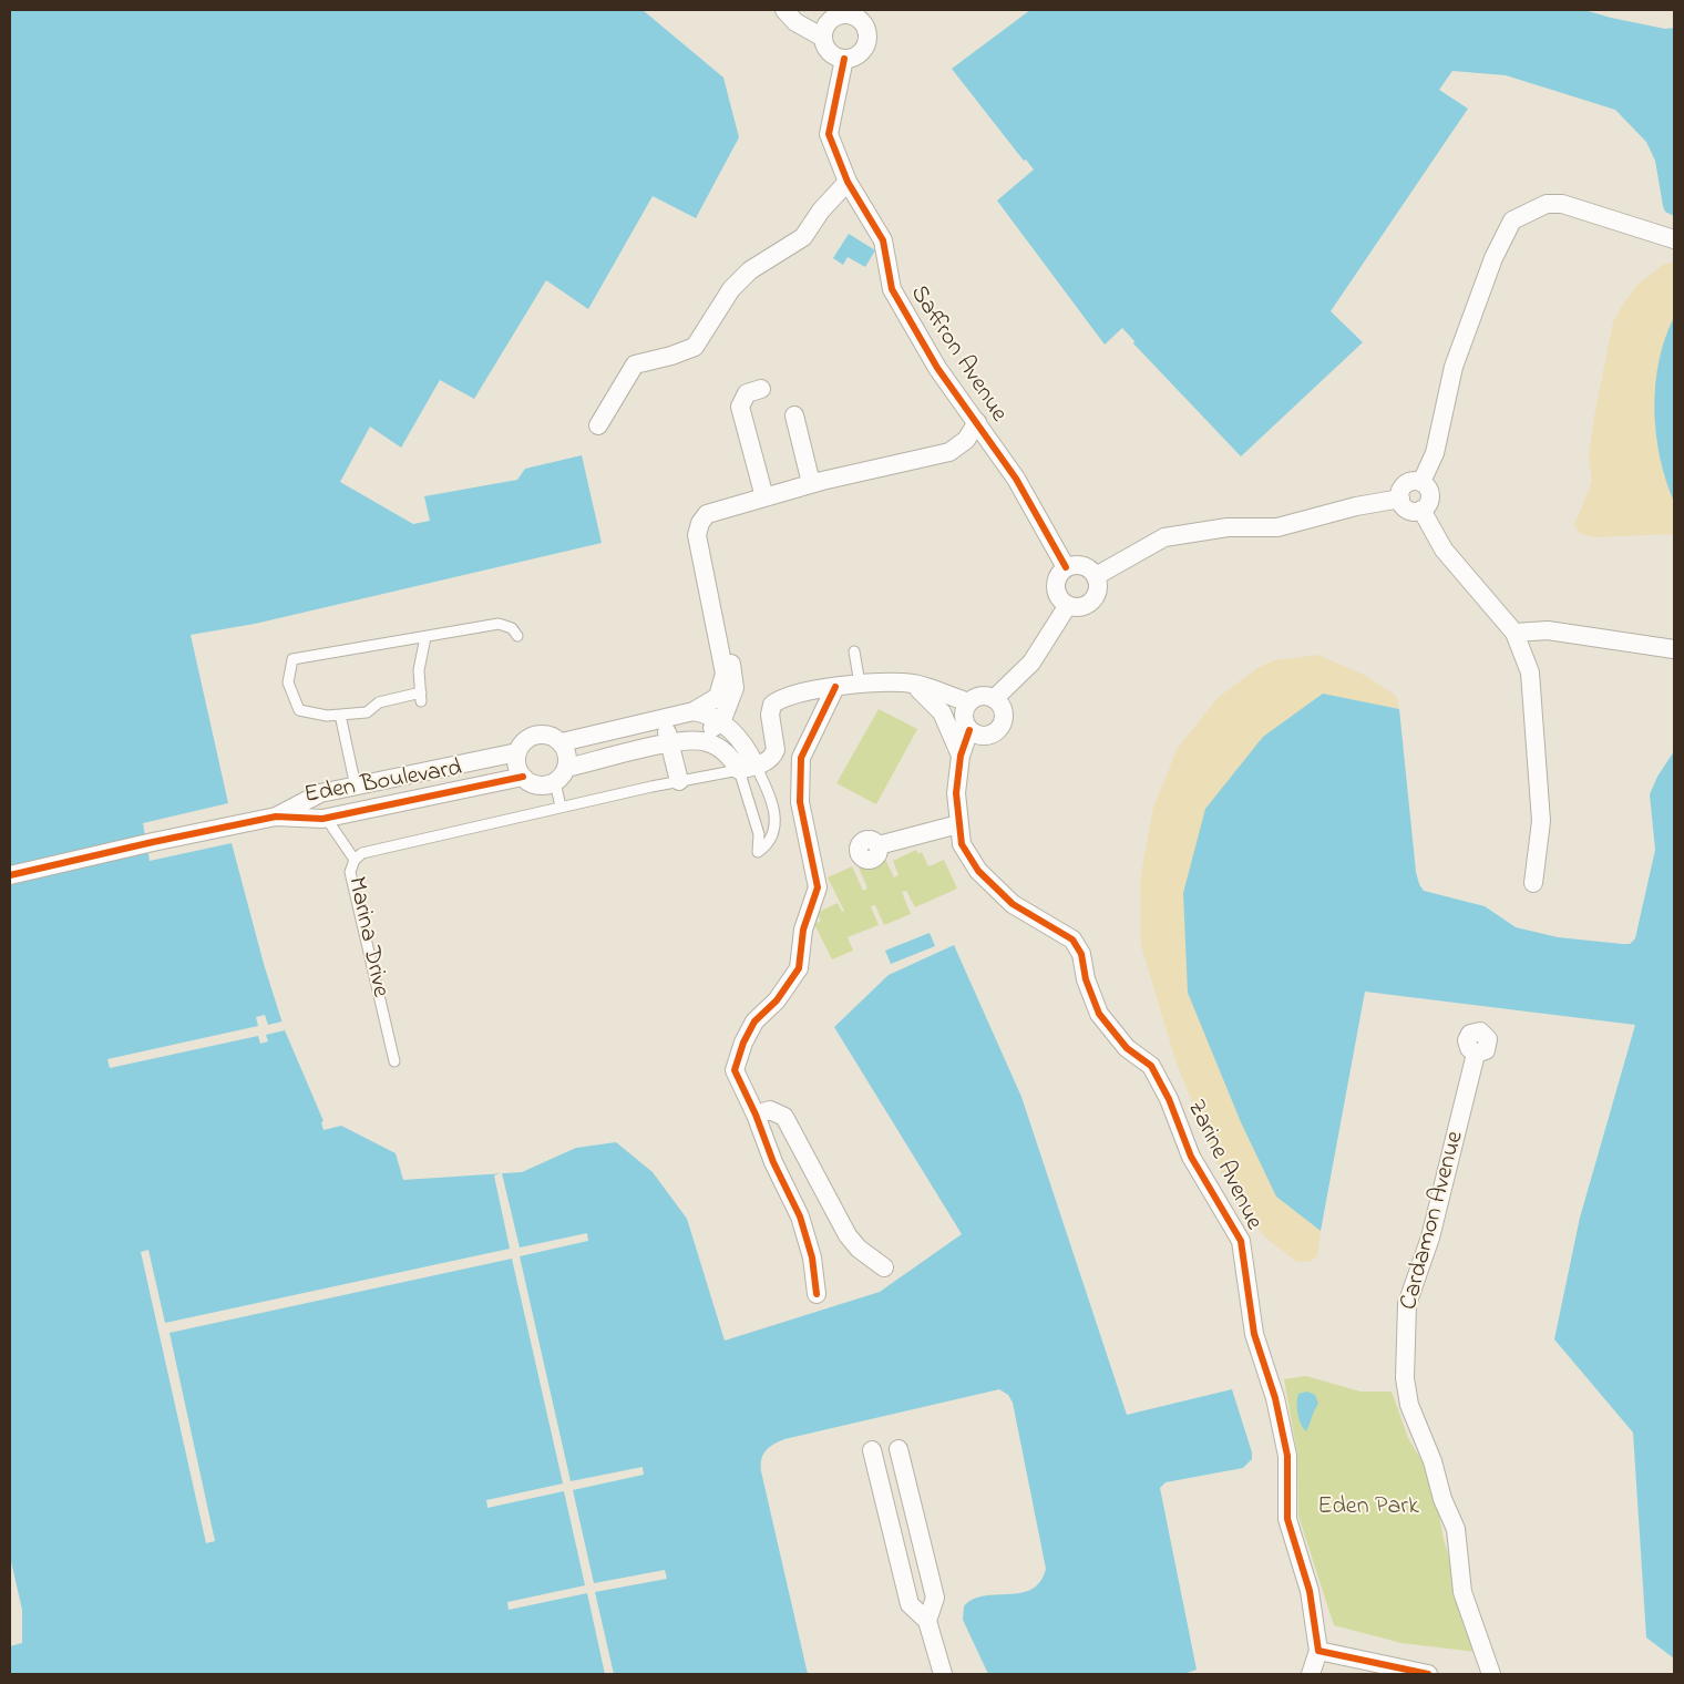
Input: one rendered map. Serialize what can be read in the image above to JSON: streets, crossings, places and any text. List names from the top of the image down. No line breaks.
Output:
{"streets":{"street":["Saffron Avenue","Eden Boulevard","Zarine Avenue","Cardamon Avenue"],"lane":["Marina Drive"]},"parks":["Eden Park"]}
